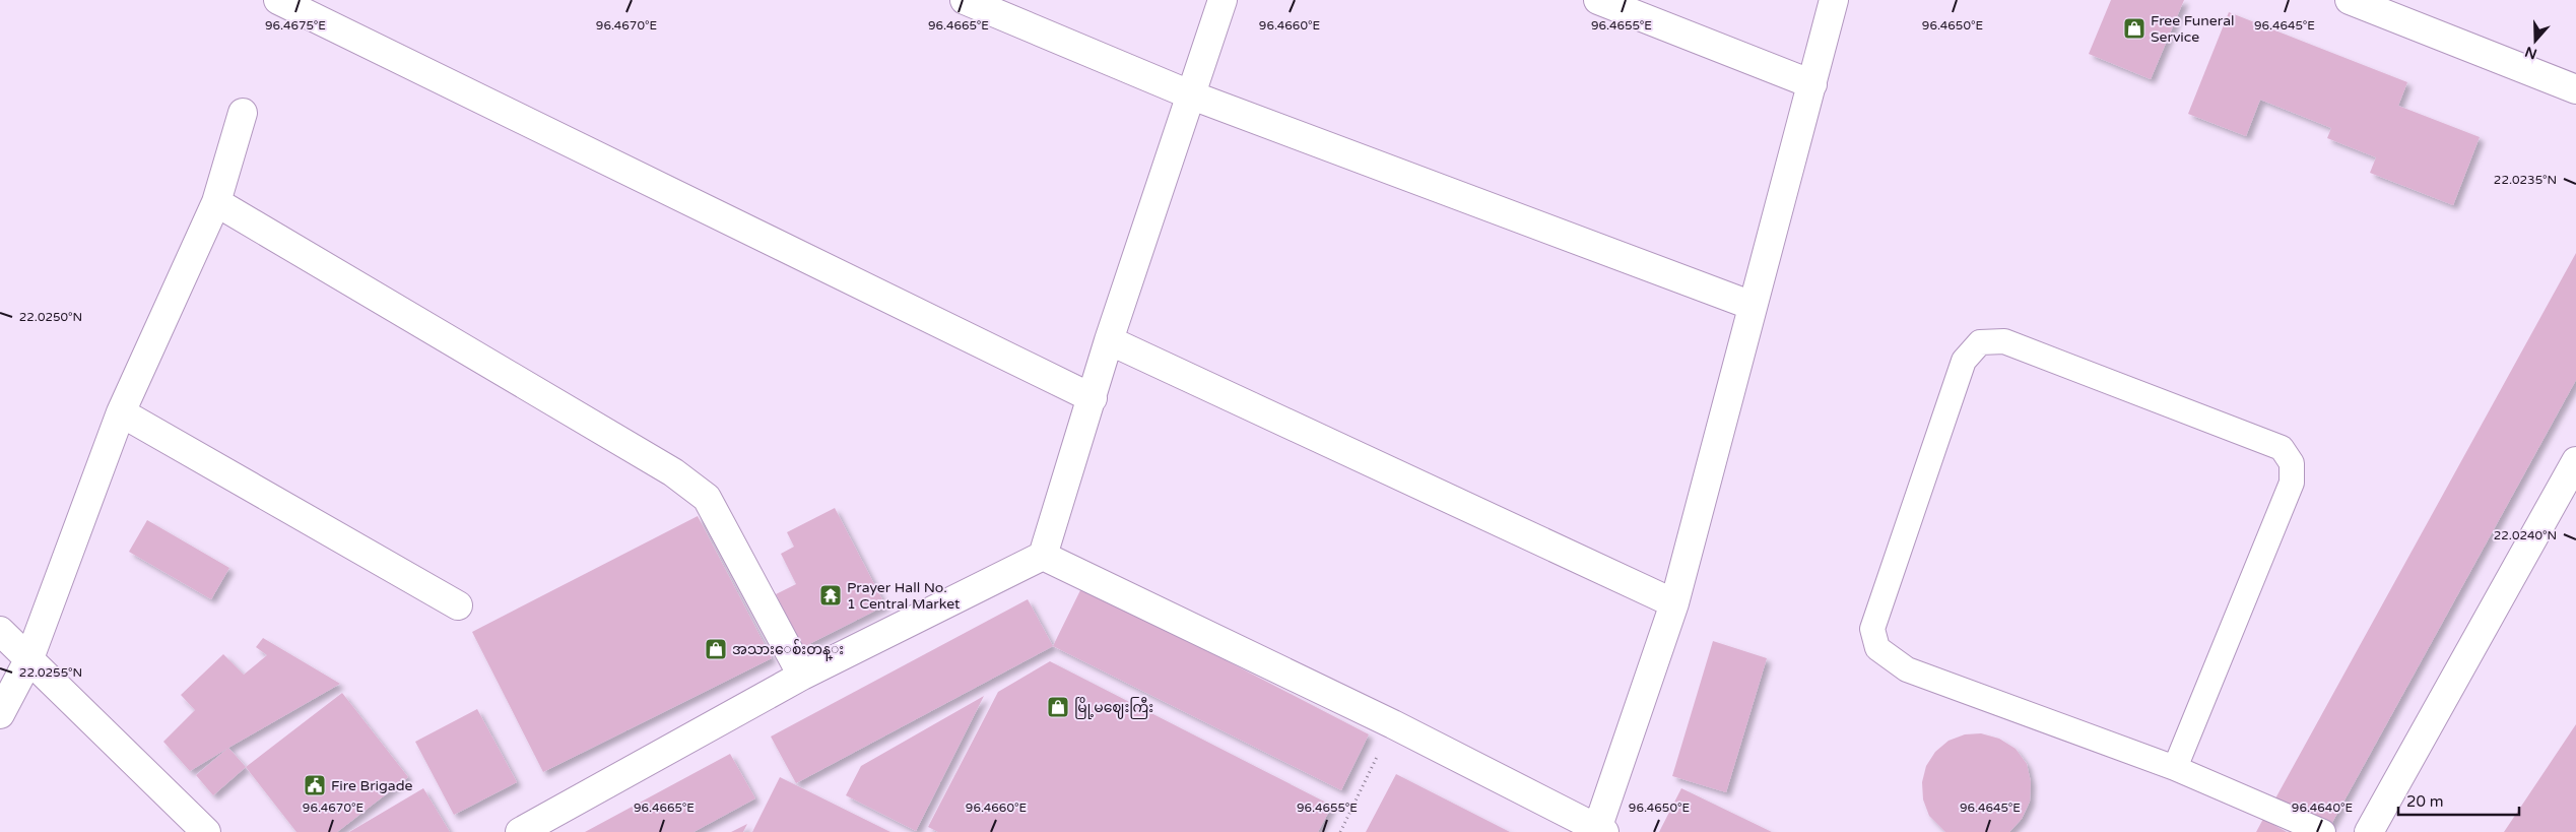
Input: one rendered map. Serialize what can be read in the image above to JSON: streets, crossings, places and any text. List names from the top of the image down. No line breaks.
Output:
{"places":{"shop":["Free Funeral Service","အသားေစ်းတန္း","မြို့မဈေးကြီး"],"temple":["Prayer Hall No. 1 Central Market"],"public building":["Fire Brigade"]},"scale_bar":"20 m","north":"bottom","coordinates":["96.4665°E","96.4655°E","96.4645°E","96.4675°E","96.4670°E","96.4660°E","96.4650°E","22.0235°N","22.0250°N","22.0240°N","22.0255°N","96.4640°E"]}
